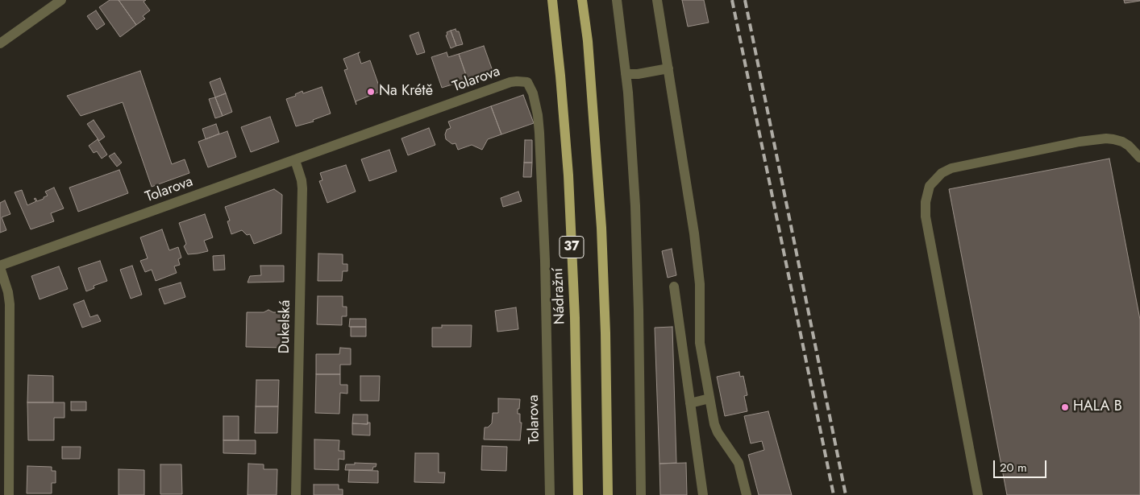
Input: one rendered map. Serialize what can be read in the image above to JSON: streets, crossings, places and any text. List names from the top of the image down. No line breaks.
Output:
{"streets":{"main road":["37","Nádražní"],"street":["Tolarova","Dukelská"]},"crossings":[["Tolarova","Dukelská"]],"places":["Na Krétě","HALA B"],"scale_bar":"20 m"}
